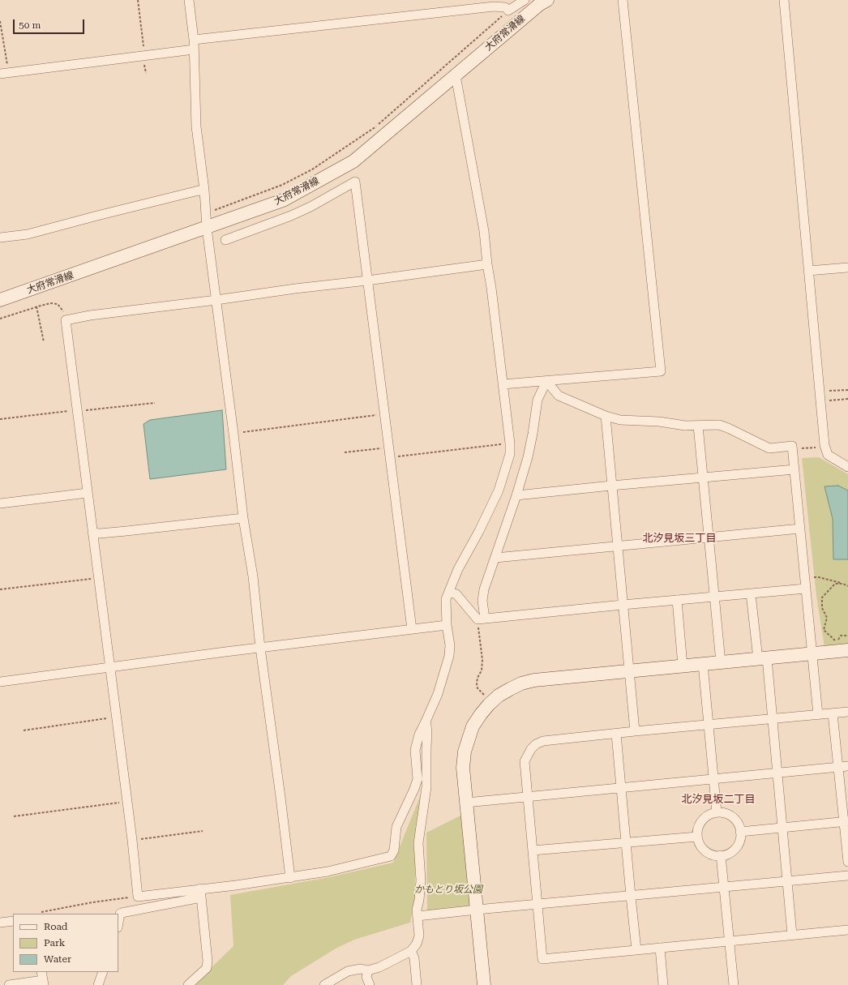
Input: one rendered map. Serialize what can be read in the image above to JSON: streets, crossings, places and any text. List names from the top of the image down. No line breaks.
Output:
{"streets":{"street":["大府常滑線"]},"districts":["北汐見坂三丁目","北汐見坂二丁目"],"parks":["かもとり坂公園"],"legend":["Road","Park","Water"],"scale_bar":"50 m"}
